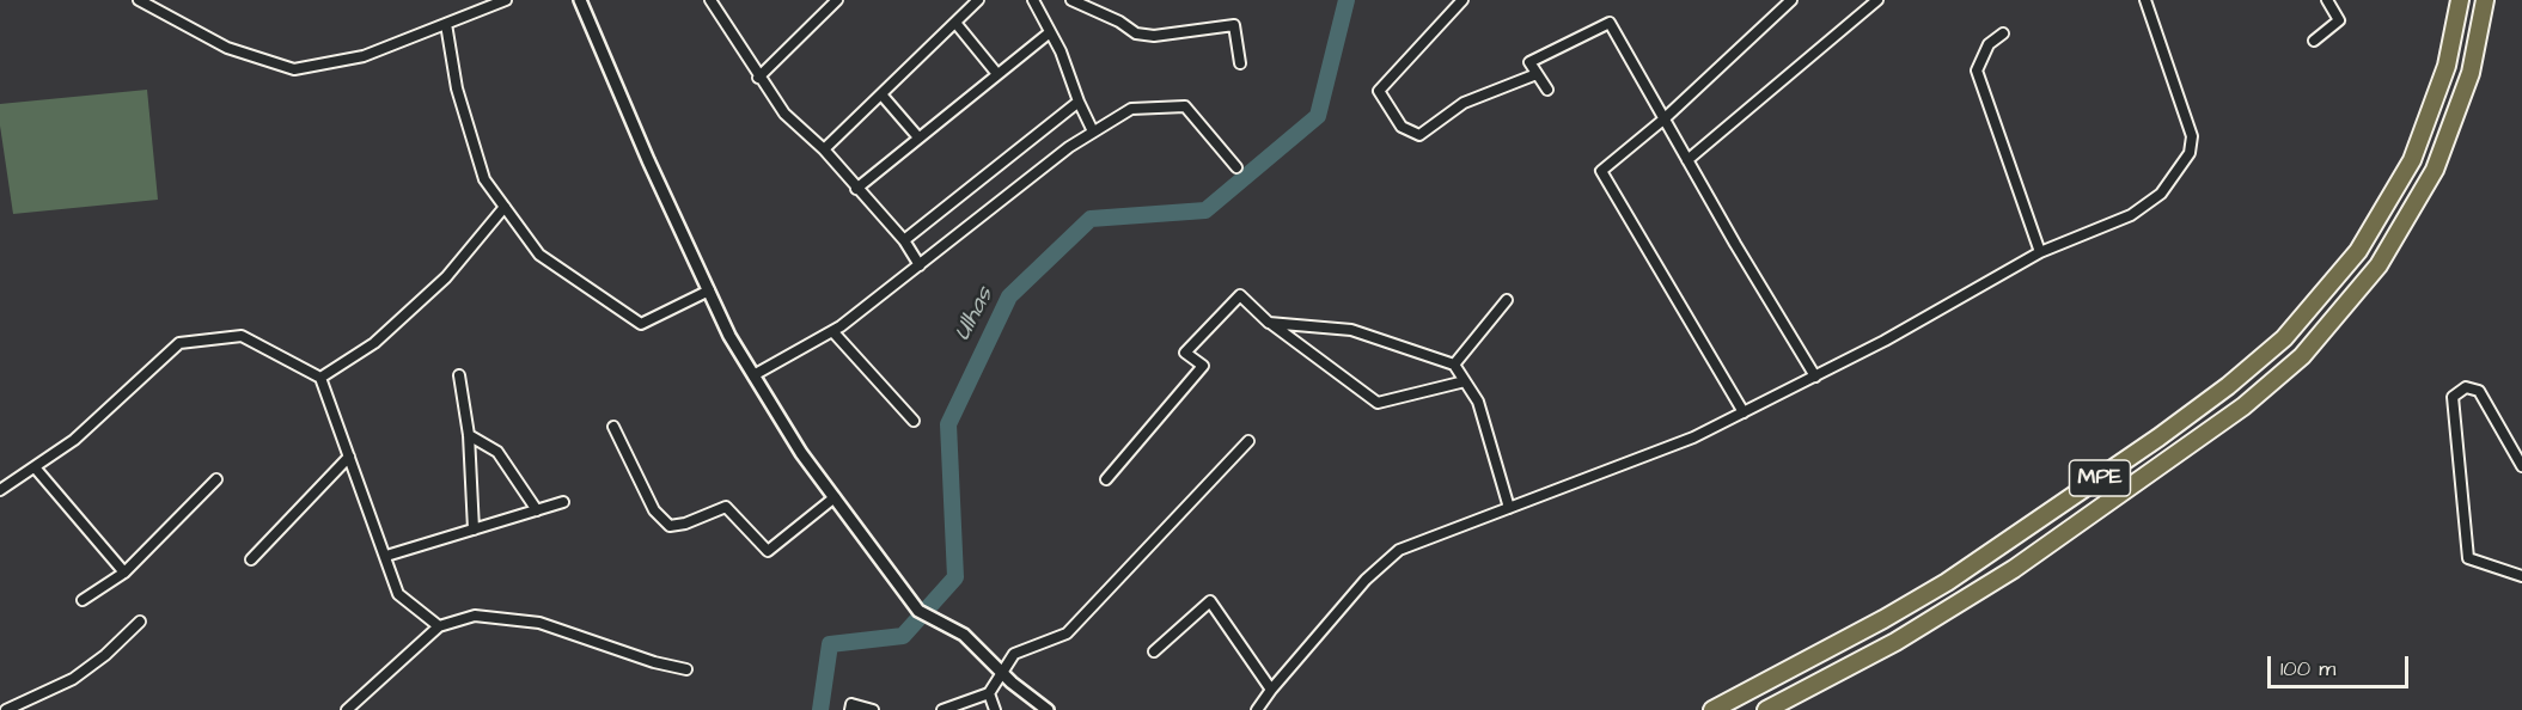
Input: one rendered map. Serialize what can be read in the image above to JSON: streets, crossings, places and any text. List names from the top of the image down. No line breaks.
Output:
{"streets":{"highway":["MPE"]},"water":["Ulhas"],"scale_bar":"100 m"}
